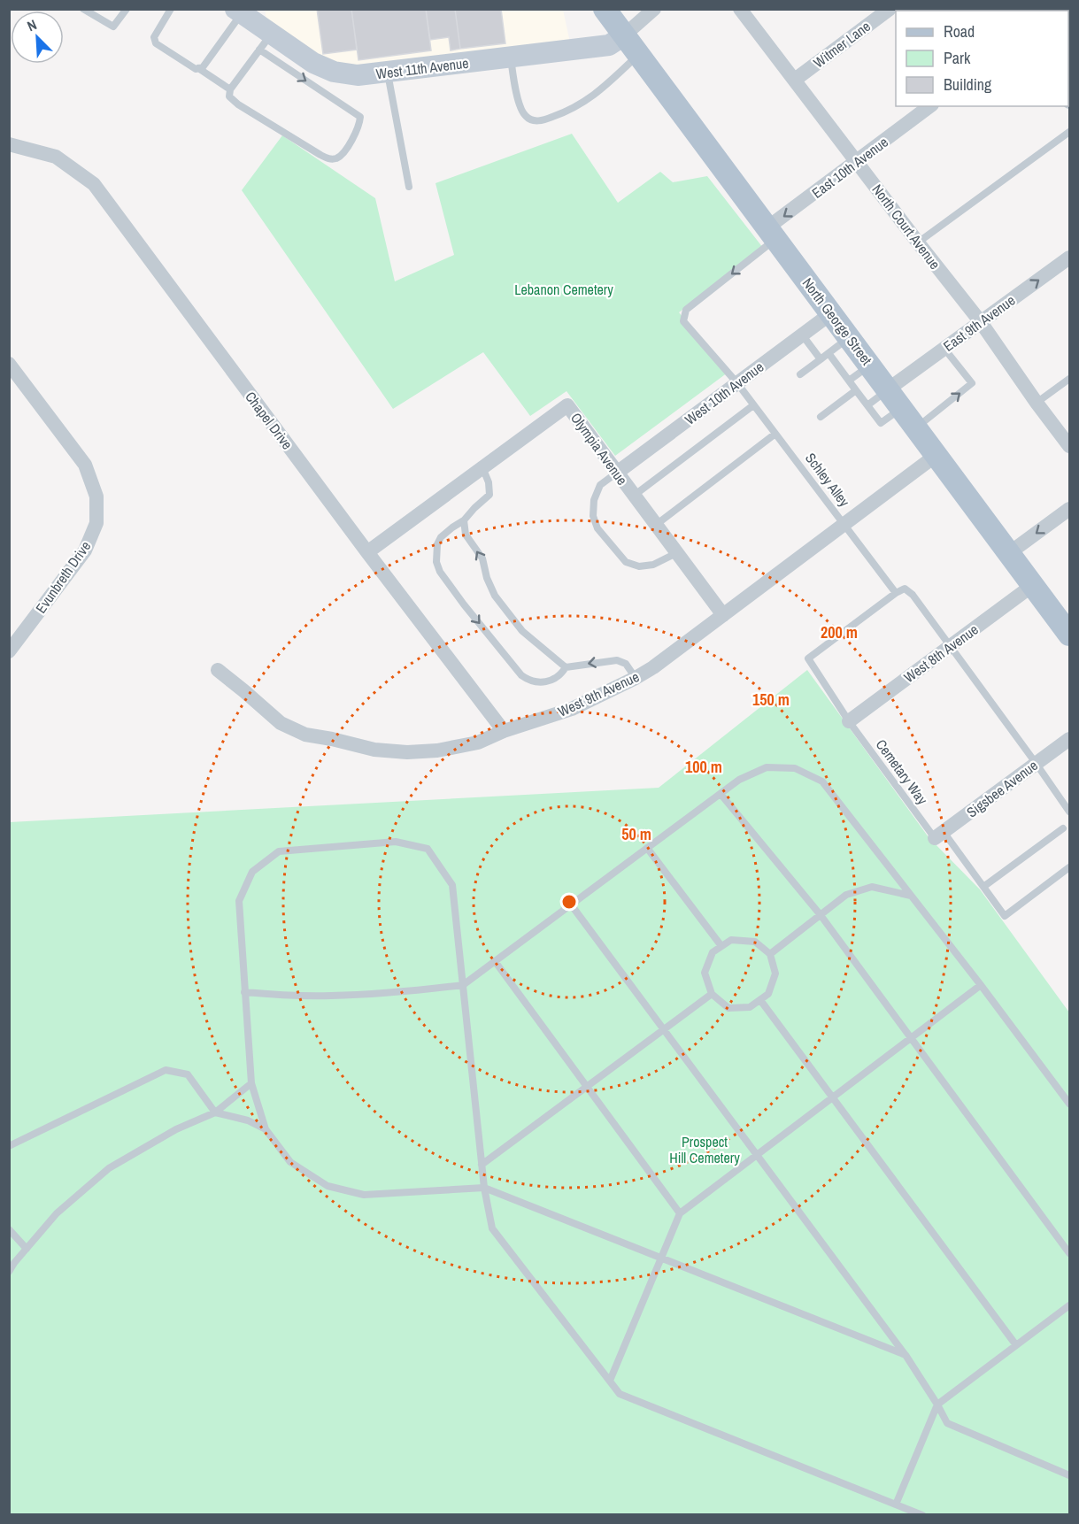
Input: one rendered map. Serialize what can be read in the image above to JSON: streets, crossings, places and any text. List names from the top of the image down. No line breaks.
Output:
{"streets":{"main road":["North George Street"],"street":["Witmer Lane","West 11th Avenue","East 10th Avenue","North Court Avenue","East 9th Avenue","West 10th Avenue","Chapel Drive","Olympia Avenue","Evunbreth Drive","West 8th Avenue","West 9th Avenue","Sigsbee Avenue"],"lane":["Schley Alley","Cemetary Way"]},"crossings":[["Witmer Lane","North Court Avenue"],["West 11th Avenue","North George Street"],["East 10th Avenue","North Court Avenue"],["East 10th Avenue","North George Street"],["East 10th Avenue","Schley Alley"],["North Court Avenue","East 9th Avenue"],["North George Street","East 9th Avenue"],["North George Street","West 10th Avenue"],["North George Street","Schley Alley"],["North George Street","West 8th Avenue"],["North George Street","West 9th Avenue"],["West 10th Avenue","Olympia Avenue"],["West 10th Avenue","Schley Alley"],["Chapel Drive","Olympia Avenue"],["Chapel Drive","West 9th Avenue"],["Olympia Avenue","West 9th Avenue"],["Schley Alley","West 9th Avenue"],["Schley Alley","Cemetary Way"],["West 8th Avenue","Cemetary Way"],["Cemetary Way","Sigsbee Avenue"]],"one_way":["East 10th Avenue","East 9th Avenue"],"parks":["Lebanon Cemetery","Prospect Hill Cemetery"],"legend":["Road","Park","Building"],"north":"top left","rings":["200 m","150 m","100 m","50 m"]}
